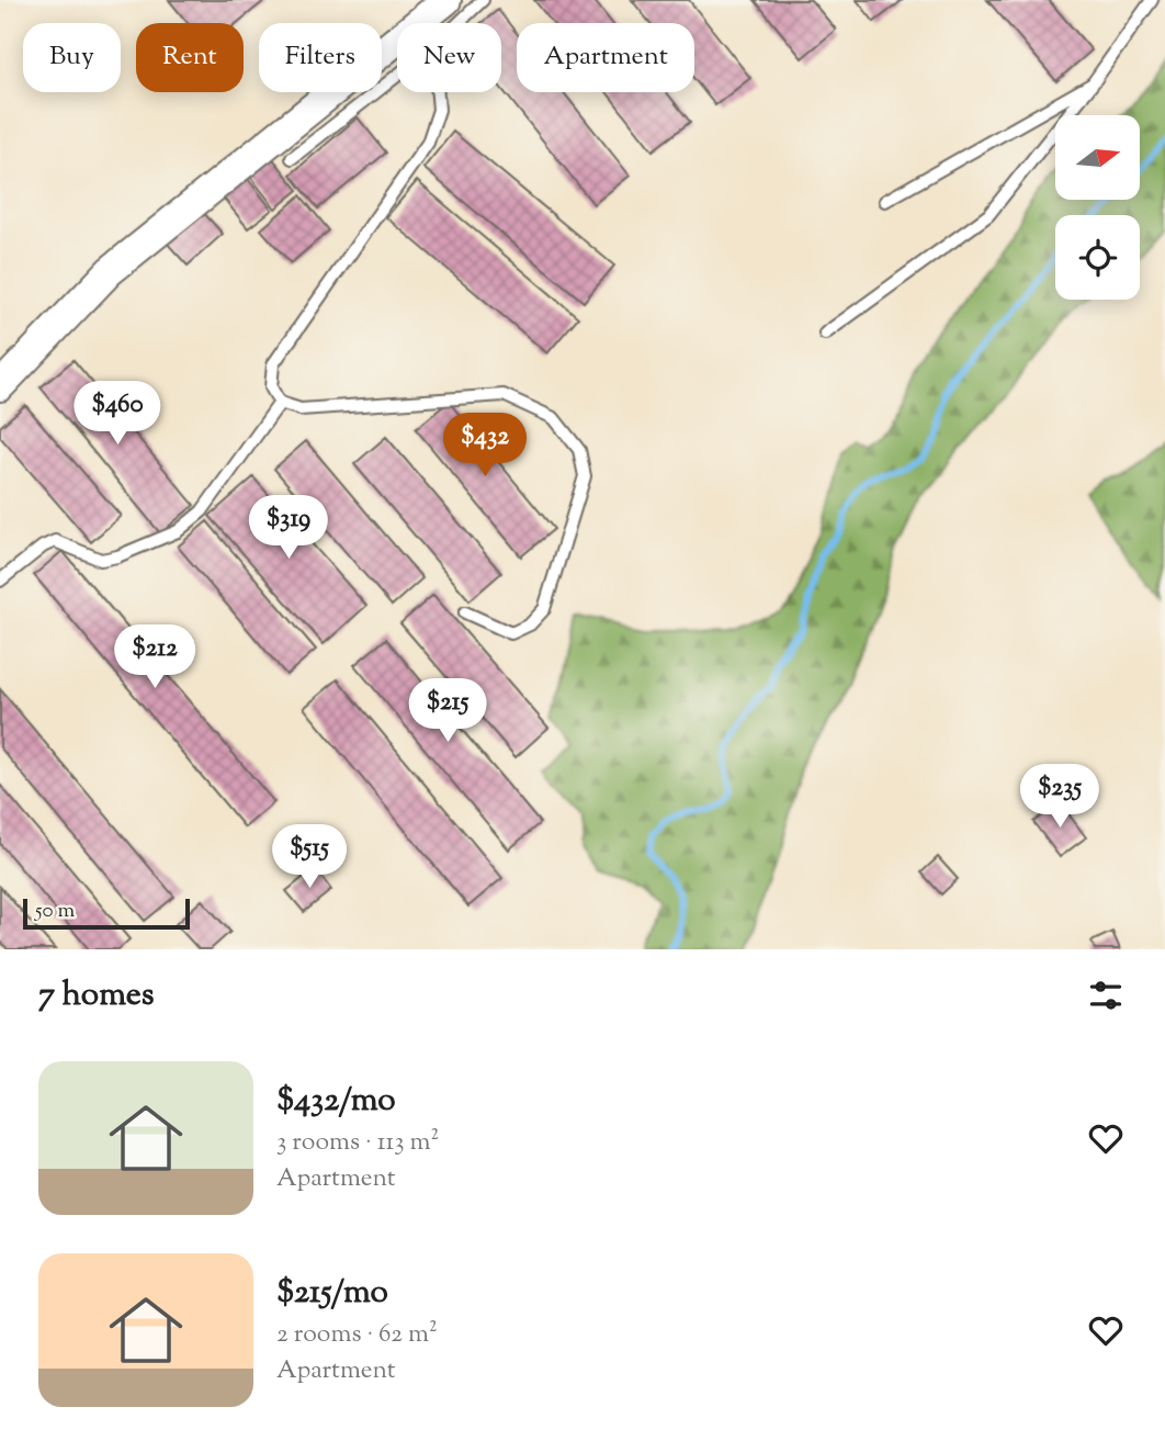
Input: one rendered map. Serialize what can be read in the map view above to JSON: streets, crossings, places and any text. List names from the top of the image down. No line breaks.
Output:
{"scale_bar":"50 m","north":"right","page":{"chip":["Buy","Rent","Filters","New","Apartment"],"price":["$460","$432","$319","$212","$215","$235","$515"],"scale":"50 m","heading":"7 homes","list":[{"name":"$432/mo","note":"3 rooms · 113 m² · Apartment"},{"name":"$215/mo","note":"2 rooms · 62 m² · Apartment"}]}}
